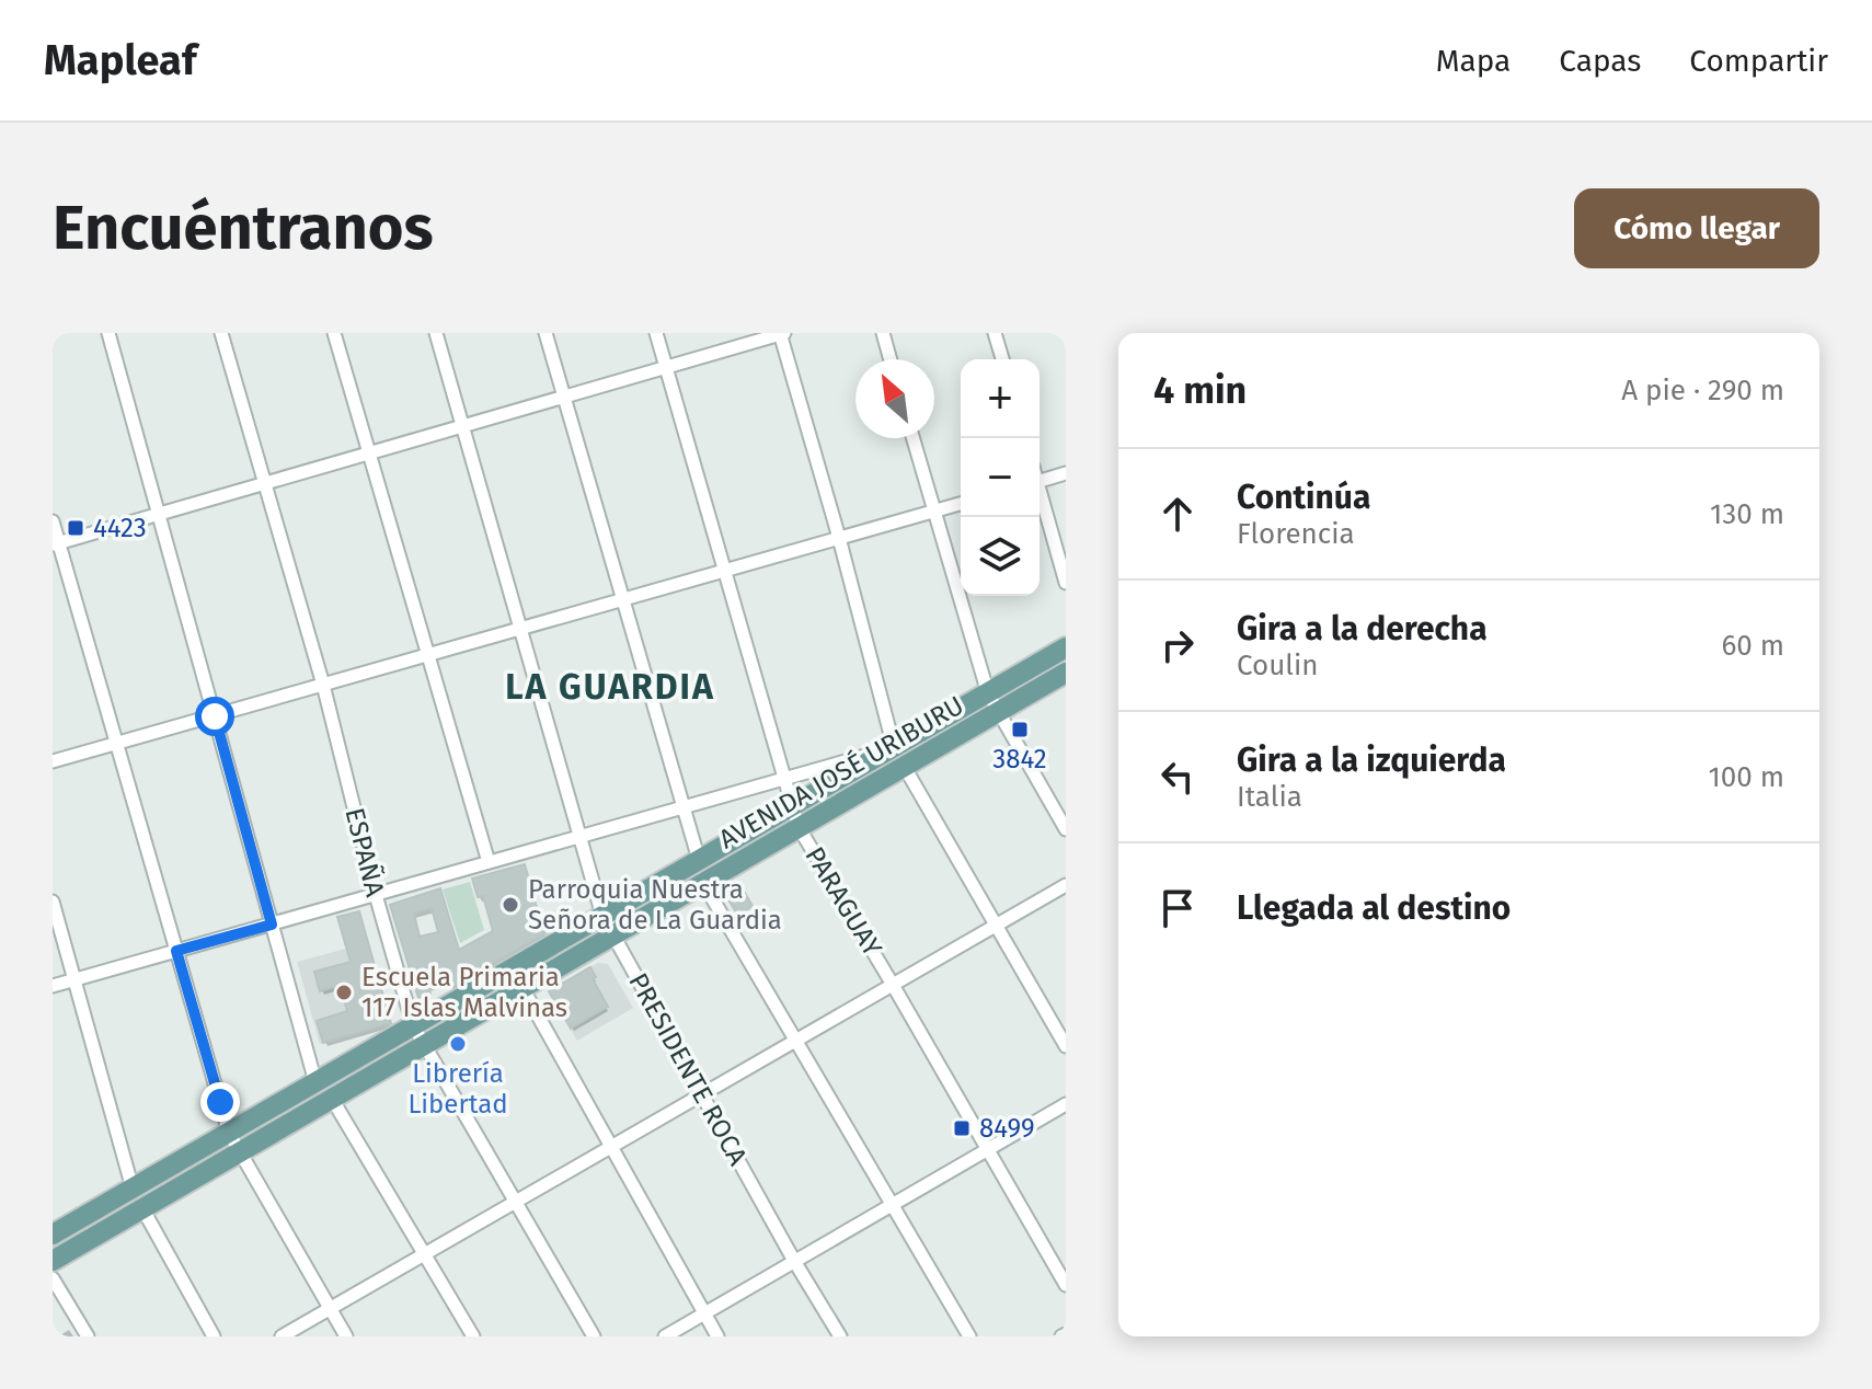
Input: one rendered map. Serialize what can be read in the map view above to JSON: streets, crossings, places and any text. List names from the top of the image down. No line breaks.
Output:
{"streets":{"main road":["AVENIDA JOSÉ URIBURU"],"street":["ESPAÑA","PARAGUAY","PRESIDENTE ROCA"]},"crossings":[["AVENIDA JOSÉ URIBURU","ESPAÑA"],["AVENIDA JOSÉ URIBURU","PARAGUAY"],["AVENIDA JOSÉ URIBURU","PRESIDENTE ROCA"]],"districts":["LA GUARDIA"],"places":{"transit":["4423","3842","8499"],"other":["Parroquia Nuestra Señora de La Guardia","Escuela Primaria 117 Islas Malvinas","Librería Libertad"]},"north":"top left","page":{"header":"Mapleaf","nav":["Mapa","Capas","Compartir"],"buttons":"Cómo llegar","title":"Encuéntranos","heading":["4 min","A pie · 290 m"],"map_buttons":["+","−"],"list":[["Continúa","Florencia","130 m"],["Gira a la derecha","Coulin","60 m"],["Gira a la izquierda","Italia","100 m"],"Llegada al destino"]}}
